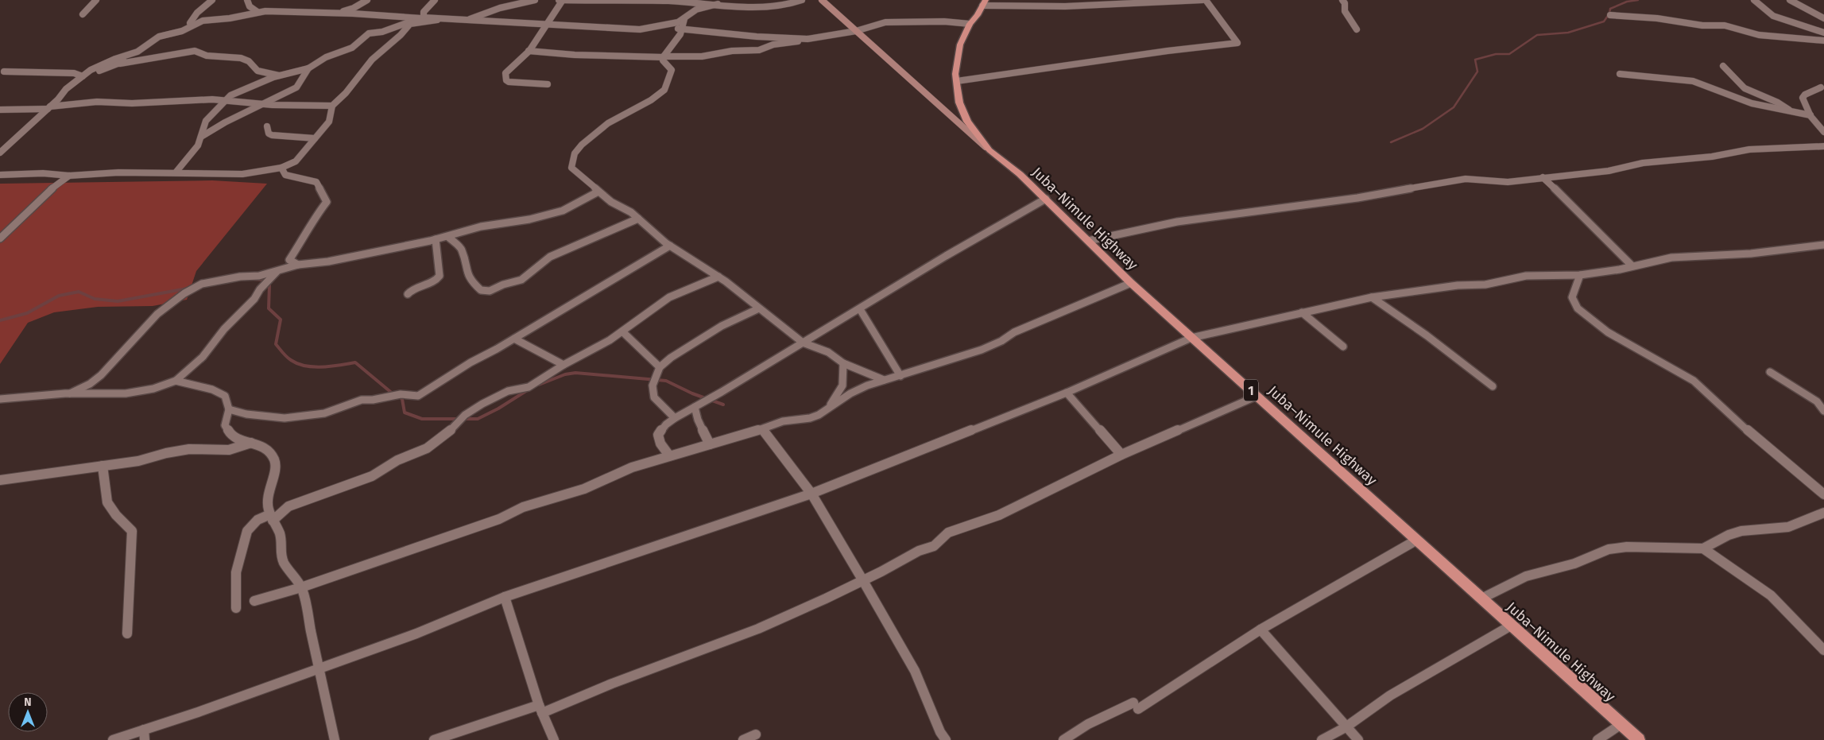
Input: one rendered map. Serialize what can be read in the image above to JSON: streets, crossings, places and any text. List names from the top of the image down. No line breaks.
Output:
{"streets":{"main road":["Juba–Nimule Highway","1"]},"north":"top"}
